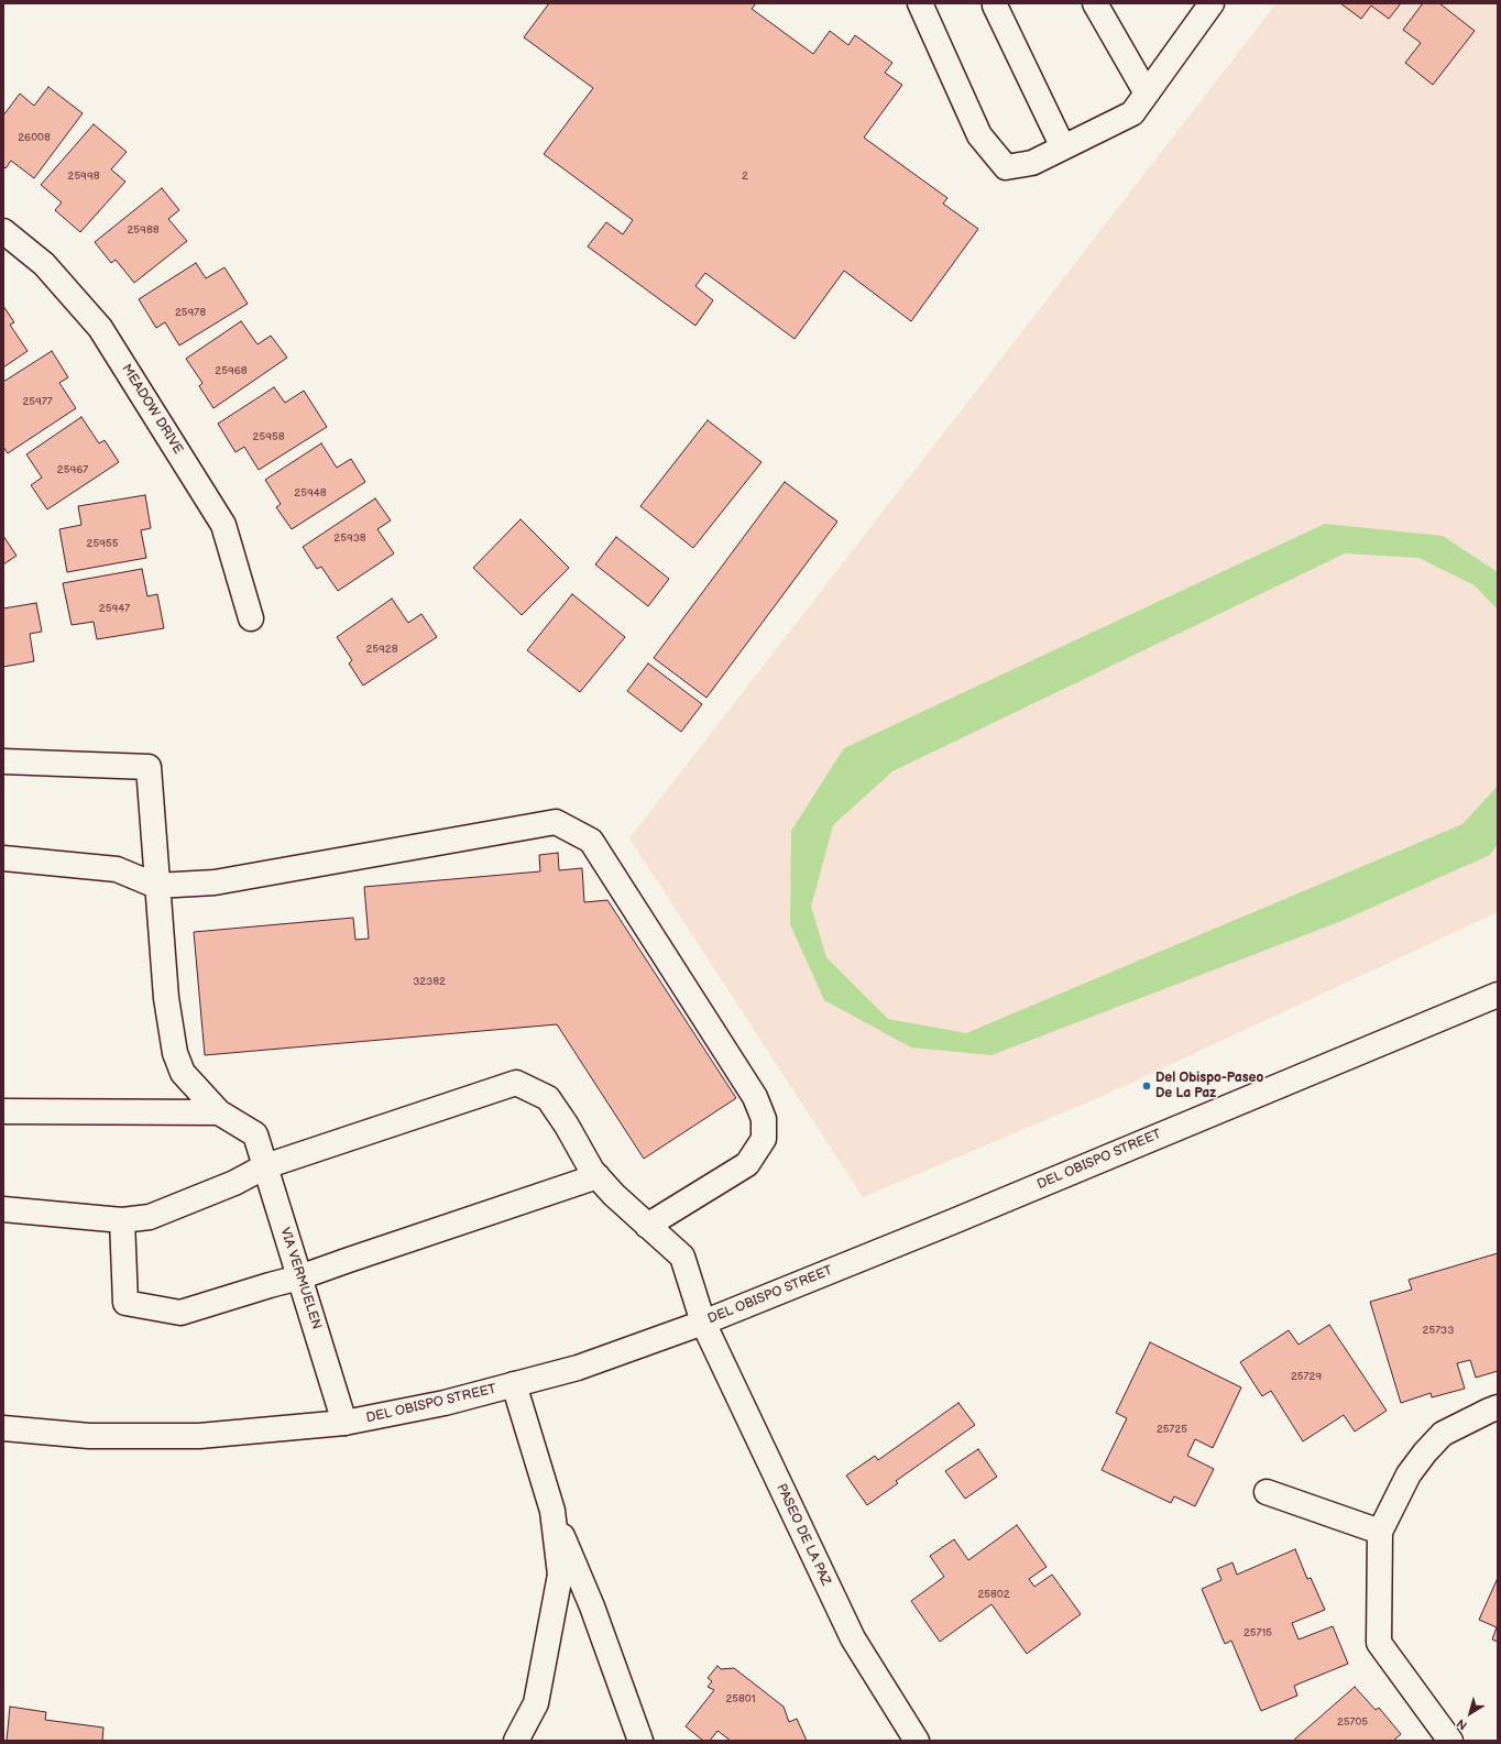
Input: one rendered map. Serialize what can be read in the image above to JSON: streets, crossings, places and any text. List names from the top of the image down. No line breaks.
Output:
{"streets":{"street":["MEADOW DRIVE","DEL OBISPO STREET","VIA VERMUELEN","PASEO DE LA PAZ"]},"crossings":[["DEL OBISPO STREET","VIA VERMUELEN"],["DEL OBISPO STREET","PASEO DE LA PAZ"],["VIA VERMUELEN","PASEO DE LA PAZ"]],"places":["Del Obispo-Paseo De La Paz"],"house_numbers":["26008","25998","2","25988","25978","25968","25977","25958","25967","25948","25938","25955","25947","25928","32382","25733","25729","25725","25802","25715","25801","25705"],"north":"bottom left"}
